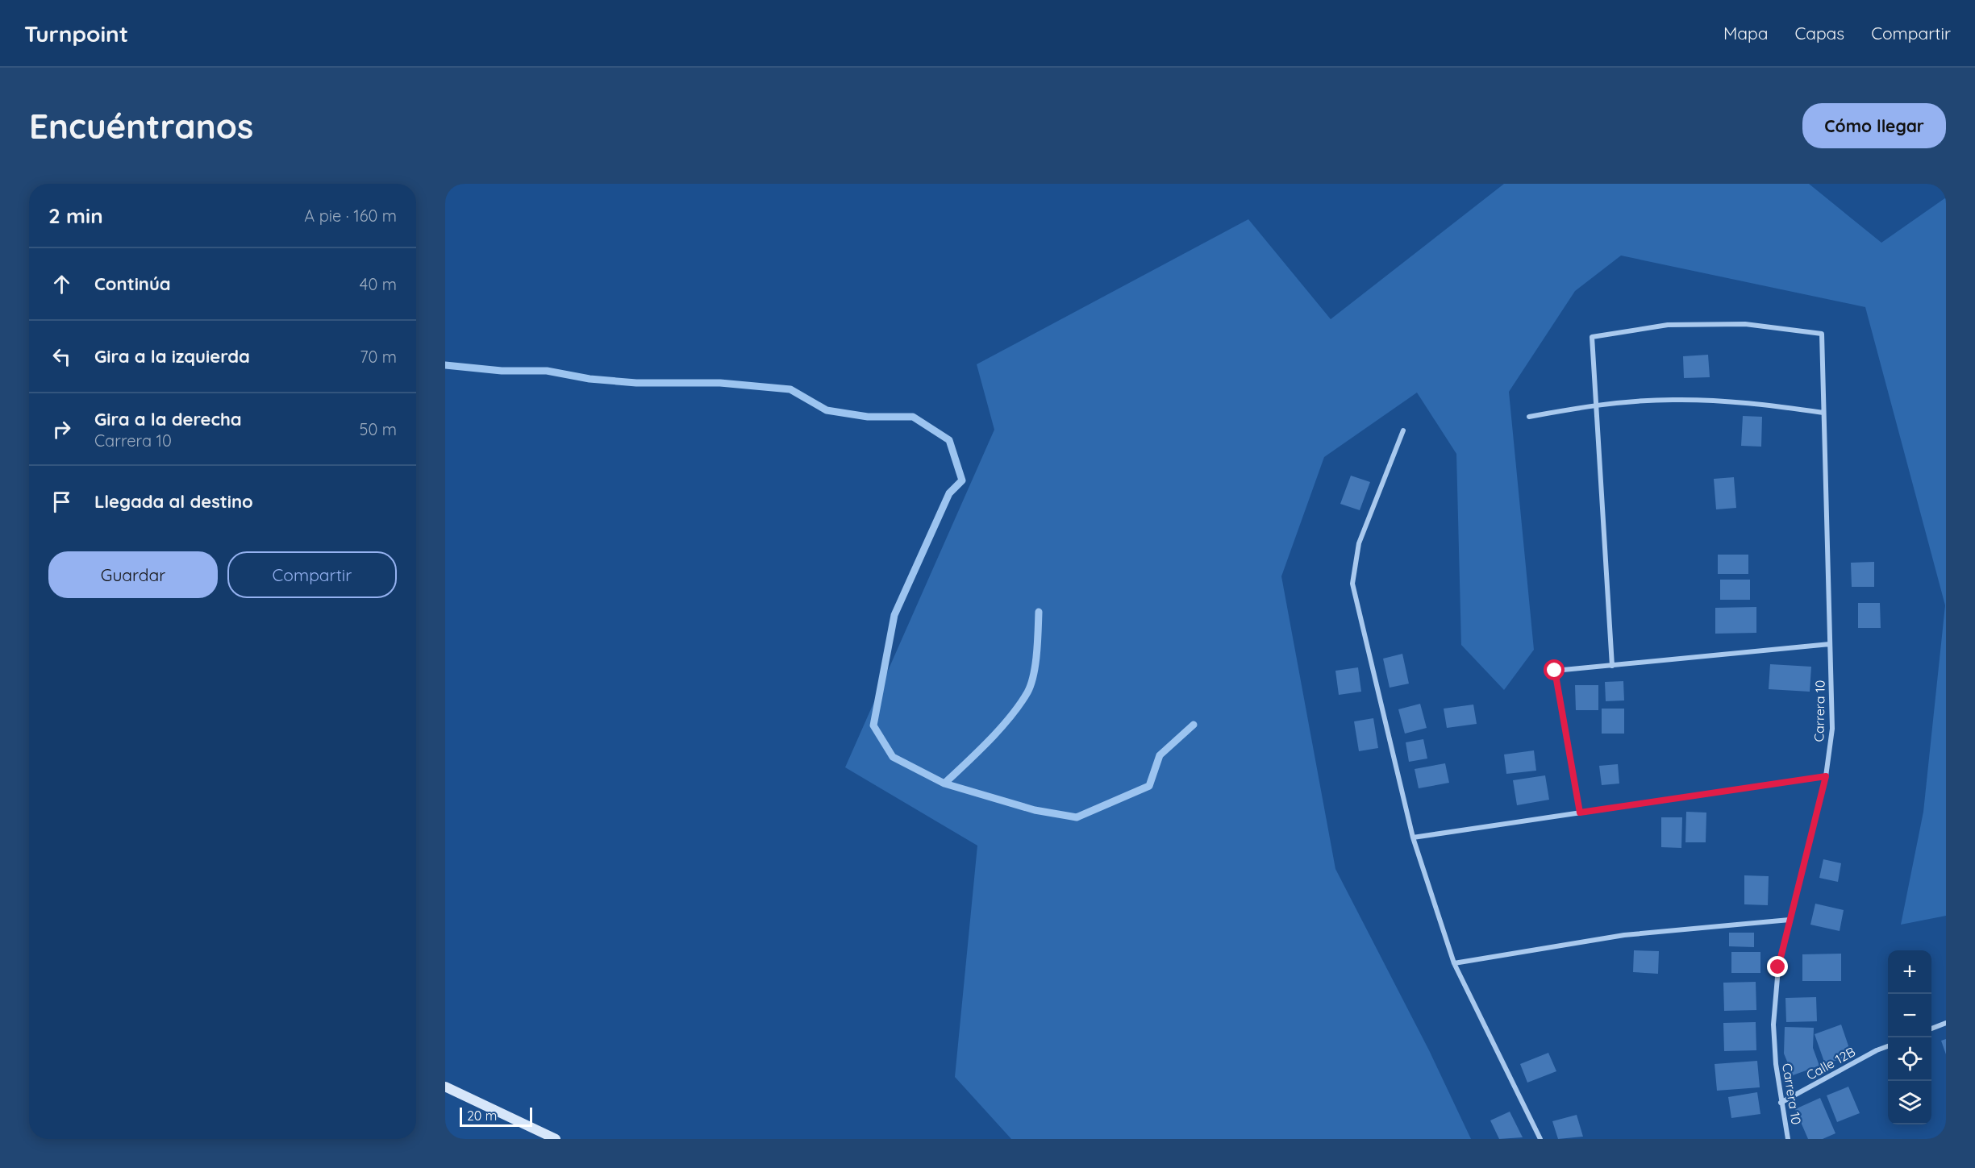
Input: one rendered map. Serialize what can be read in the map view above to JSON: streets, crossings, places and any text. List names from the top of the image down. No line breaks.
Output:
{"streets":{"street":["Carrera 10","Calle 12B"]},"crossings":[["Carrera 10","Calle 12B"]],"scale_bar":"20 m","page":{"header":"Turnpoint","nav":["Mapa","Capas","Compartir"],"buttons":["Cómo llegar",["Guardar","Compartir"]],"title":"Encuéntranos","heading":["2 min","A pie · 160 m"],"list":[["Continúa","40 m"],["Gira a la izquierda","70 m"],["Gira a la derecha","Carrera 10","50 m"],"Llegada al destino"],"map_buttons":["+","−"],"scale":"20 m"}}
